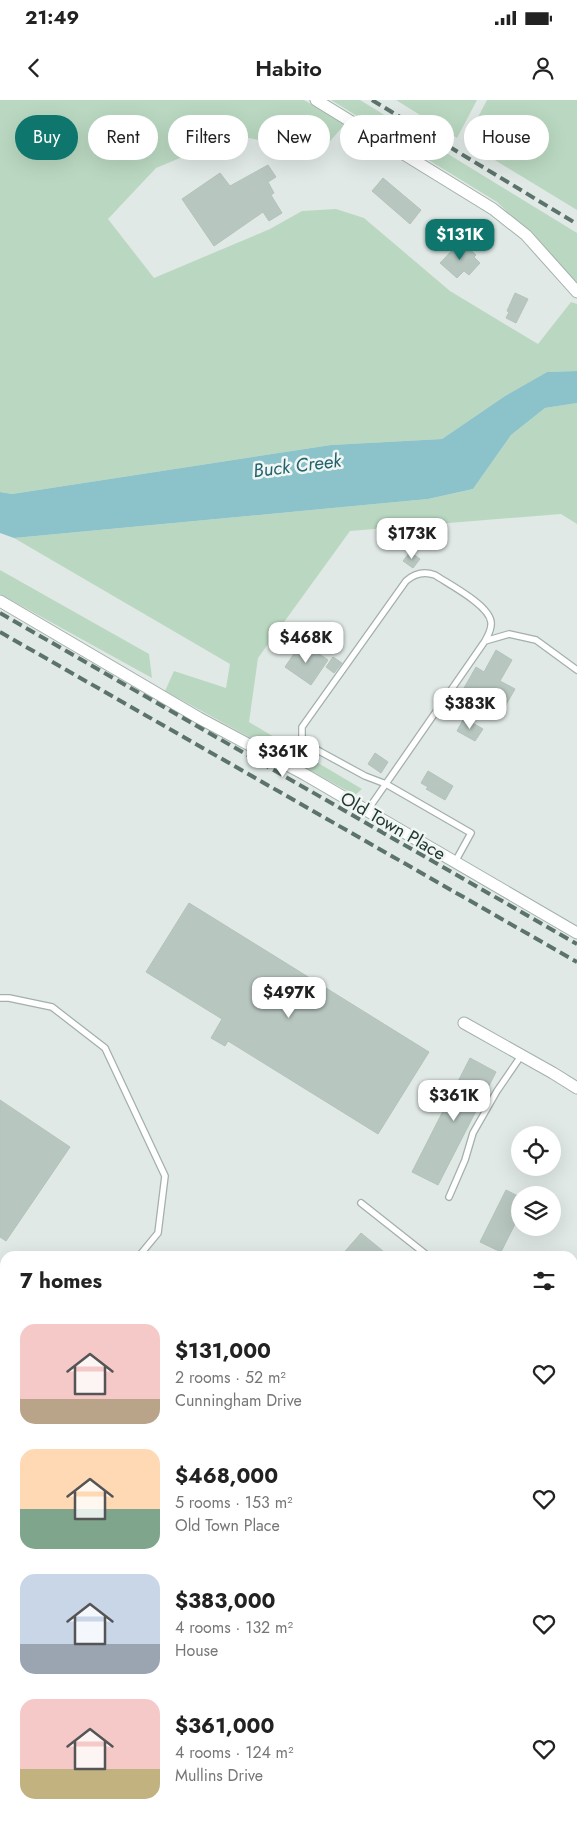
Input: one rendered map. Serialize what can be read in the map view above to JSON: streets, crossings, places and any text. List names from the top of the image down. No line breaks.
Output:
{"streets":{"street":["Old Town Place"]},"water":["Buck Creek"],"page":{"status":"21:49","header":"Habito","chip":["Buy","Rent","Filters","New","Apartment","House"],"price":["$131K","$173K","$468K","$383K","$361K","$497K","$361K"],"heading":"7 homes","list":[{"name":"$131,000","note":"2 rooms · 52 m² · Cunningham Drive"},{"name":"$468,000","note":"5 rooms · 153 m² · Old Town Place"},{"name":"$383,000","note":"4 rooms · 132 m² · House"},{"name":"$361,000","note":"4 rooms · 124 m² · Mullins Drive"}]}}
